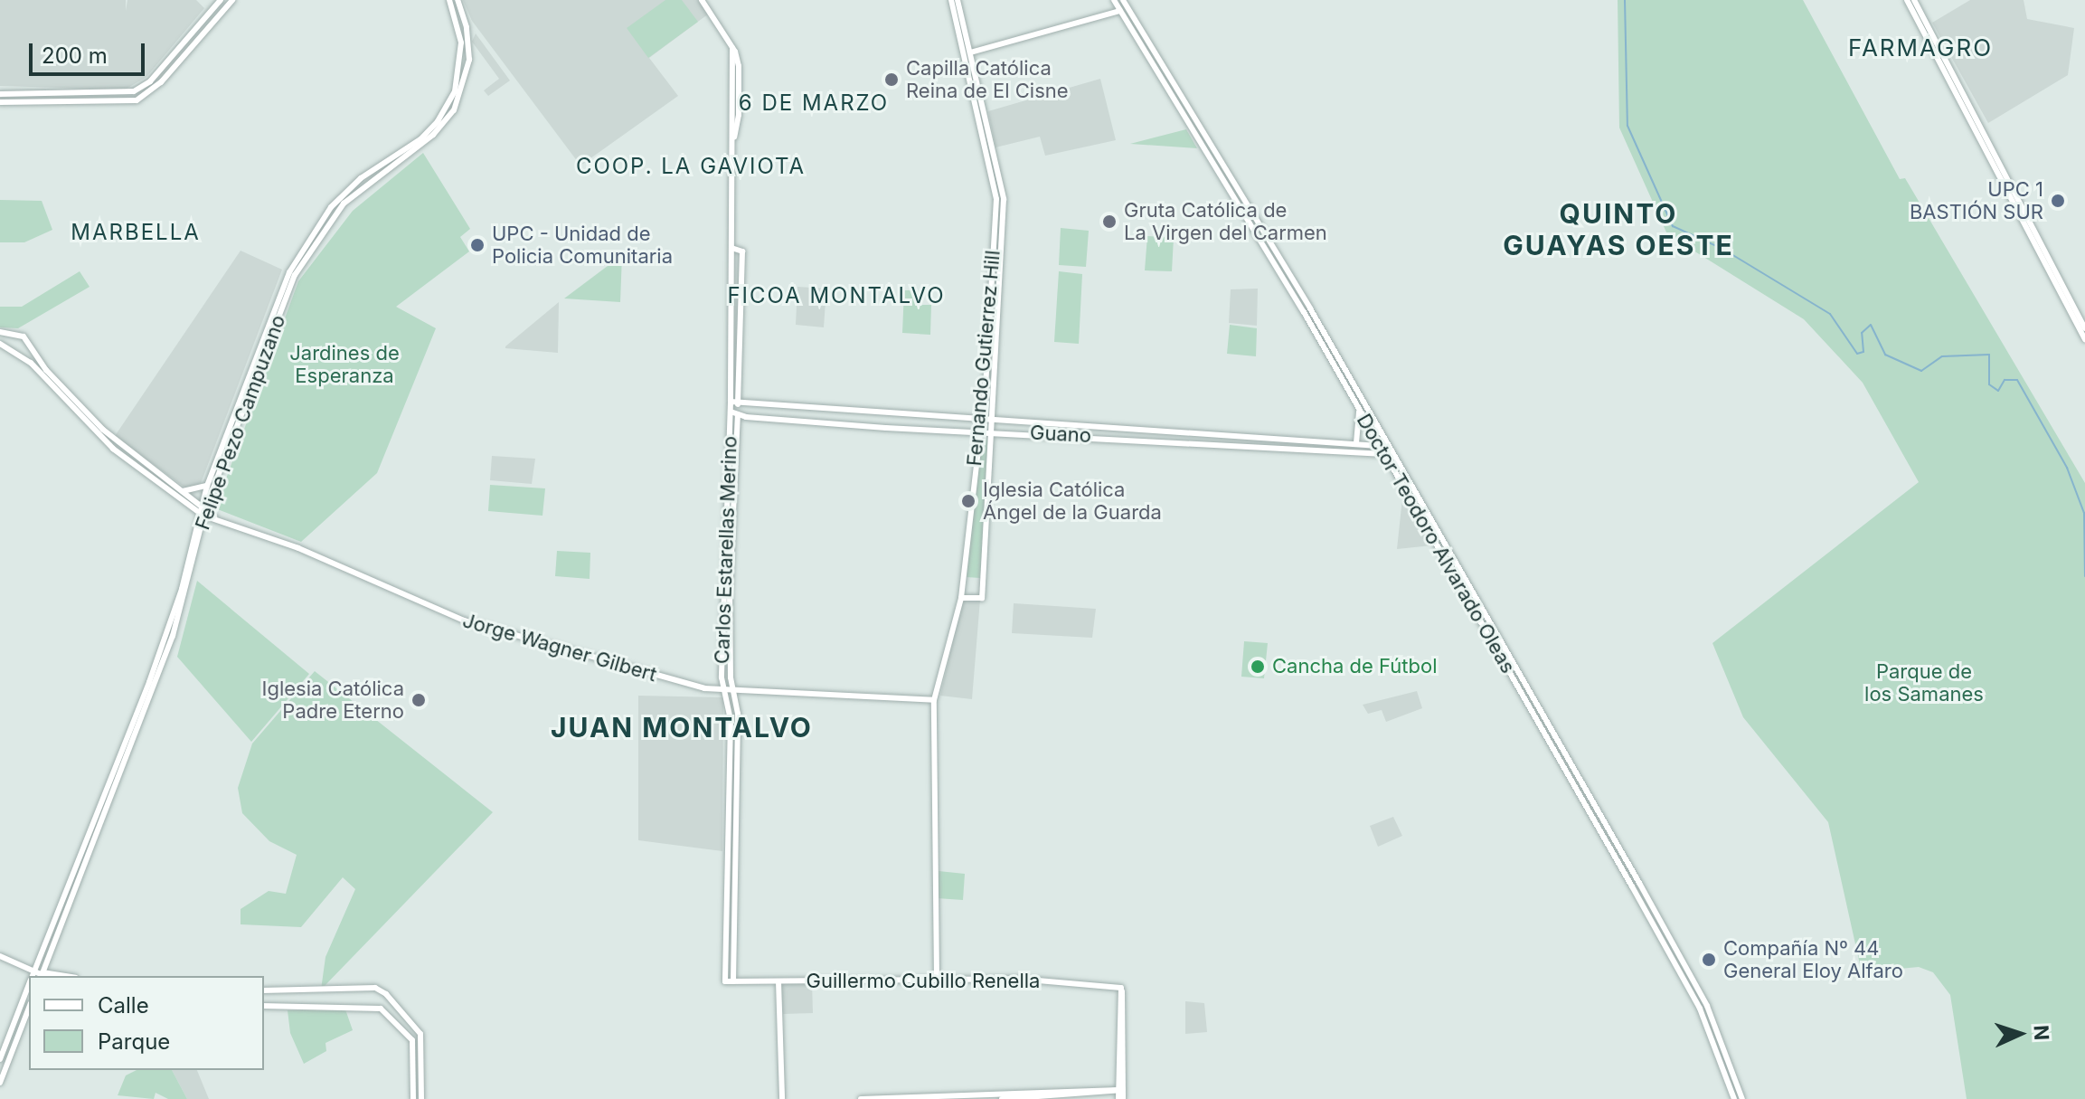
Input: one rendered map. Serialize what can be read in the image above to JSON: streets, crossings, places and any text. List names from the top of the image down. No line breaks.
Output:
{"streets":{"street":["Fernando Gutierrez Hill","Felipe Pezo Campuzano","Guano","Doctor Teodoro Alvarado Oleas","Carlos Estarellas Merino","Jorge Wagner Gilbert","Guillermo Cubillo Renella"]},"crossings":[["Fernando Gutierrez Hill","Guano"],["Fernando Gutierrez Hill","Jorge Wagner Gilbert"],["Fernando Gutierrez Hill","Guillermo Cubillo Renella"],["Felipe Pezo Campuzano","Jorge Wagner Gilbert"],["Guano","Doctor Teodoro Alvarado Oleas"],["Guano","Carlos Estarellas Merino"],["Carlos Estarellas Merino","Jorge Wagner Gilbert"],["Carlos Estarellas Merino","Guillermo Cubillo Renella"]],"districts":["FARMAGRO","6 DE MARZO","COOP. LA GAVIOTA","QUINTO GUAYAS OESTE","MARBELLA","FICOA MONTALVO","JUAN MONTALVO"],"parks":["Jardines de Esperanza","Parque de los Samanes"],"places":["Capilla Católica Reina de El Cisne","UPC 1 BASTIÓN SUR","Gruta Católica de La Virgen del Carmen","UPC - Unidad de Policia Comunitaria","Iglesia Católica Ángel de la Guarda","Cancha de Fútbol","Iglesia Católica Padre Eterno","Compañía Nº 44 General Eloy Alfaro"],"legend":["Calle","Parque"],"scale_bar":"200 m","north":"right"}
